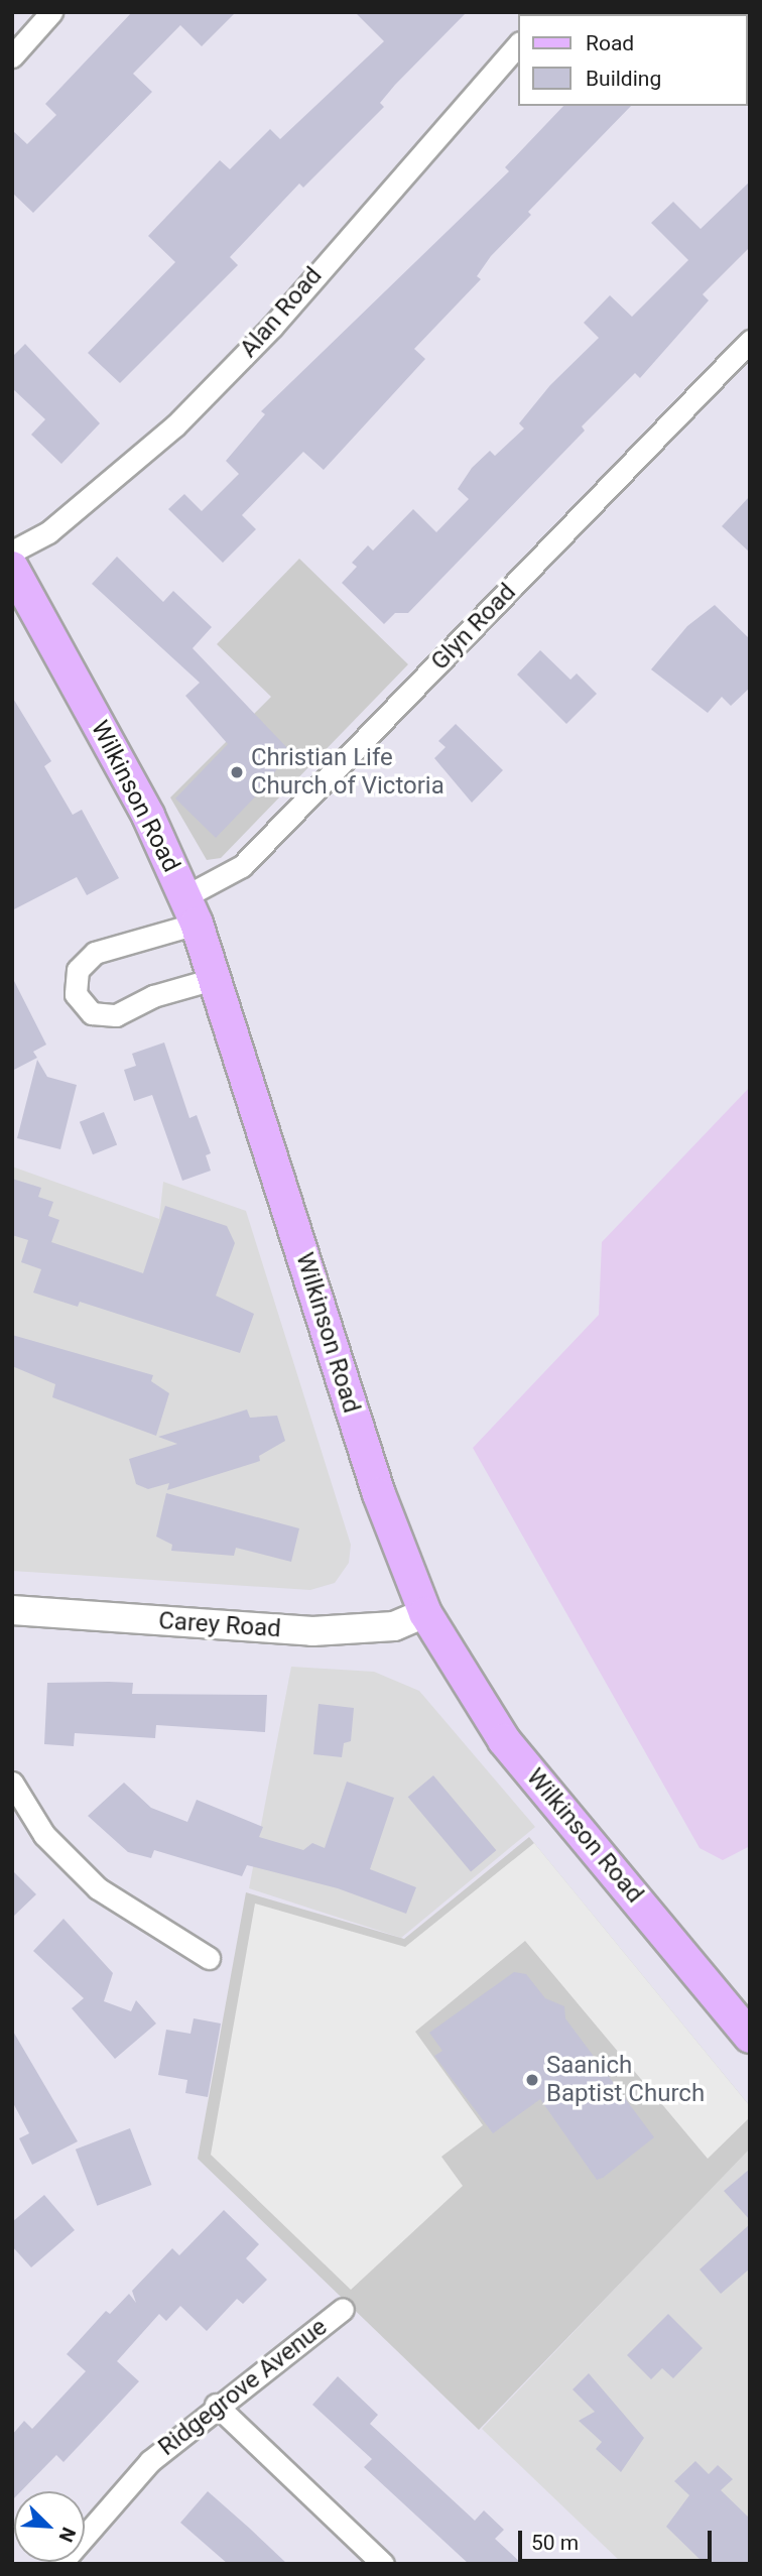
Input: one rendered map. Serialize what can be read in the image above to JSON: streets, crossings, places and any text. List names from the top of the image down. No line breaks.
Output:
{"streets":{"main road":["Wilkinson Road"],"street":["Alan Road","Glyn Road","Carey Road","Ridgegrove Avenue"]},"crossings":[["Glyn Road","Wilkinson Road"],["Wilkinson Road","Carey Road"]],"places":["Christian Life Church of Victoria","Saanich Baptist Church"],"legend":["Road","Building"],"scale_bar":"50 m","north":"bottom right"}
